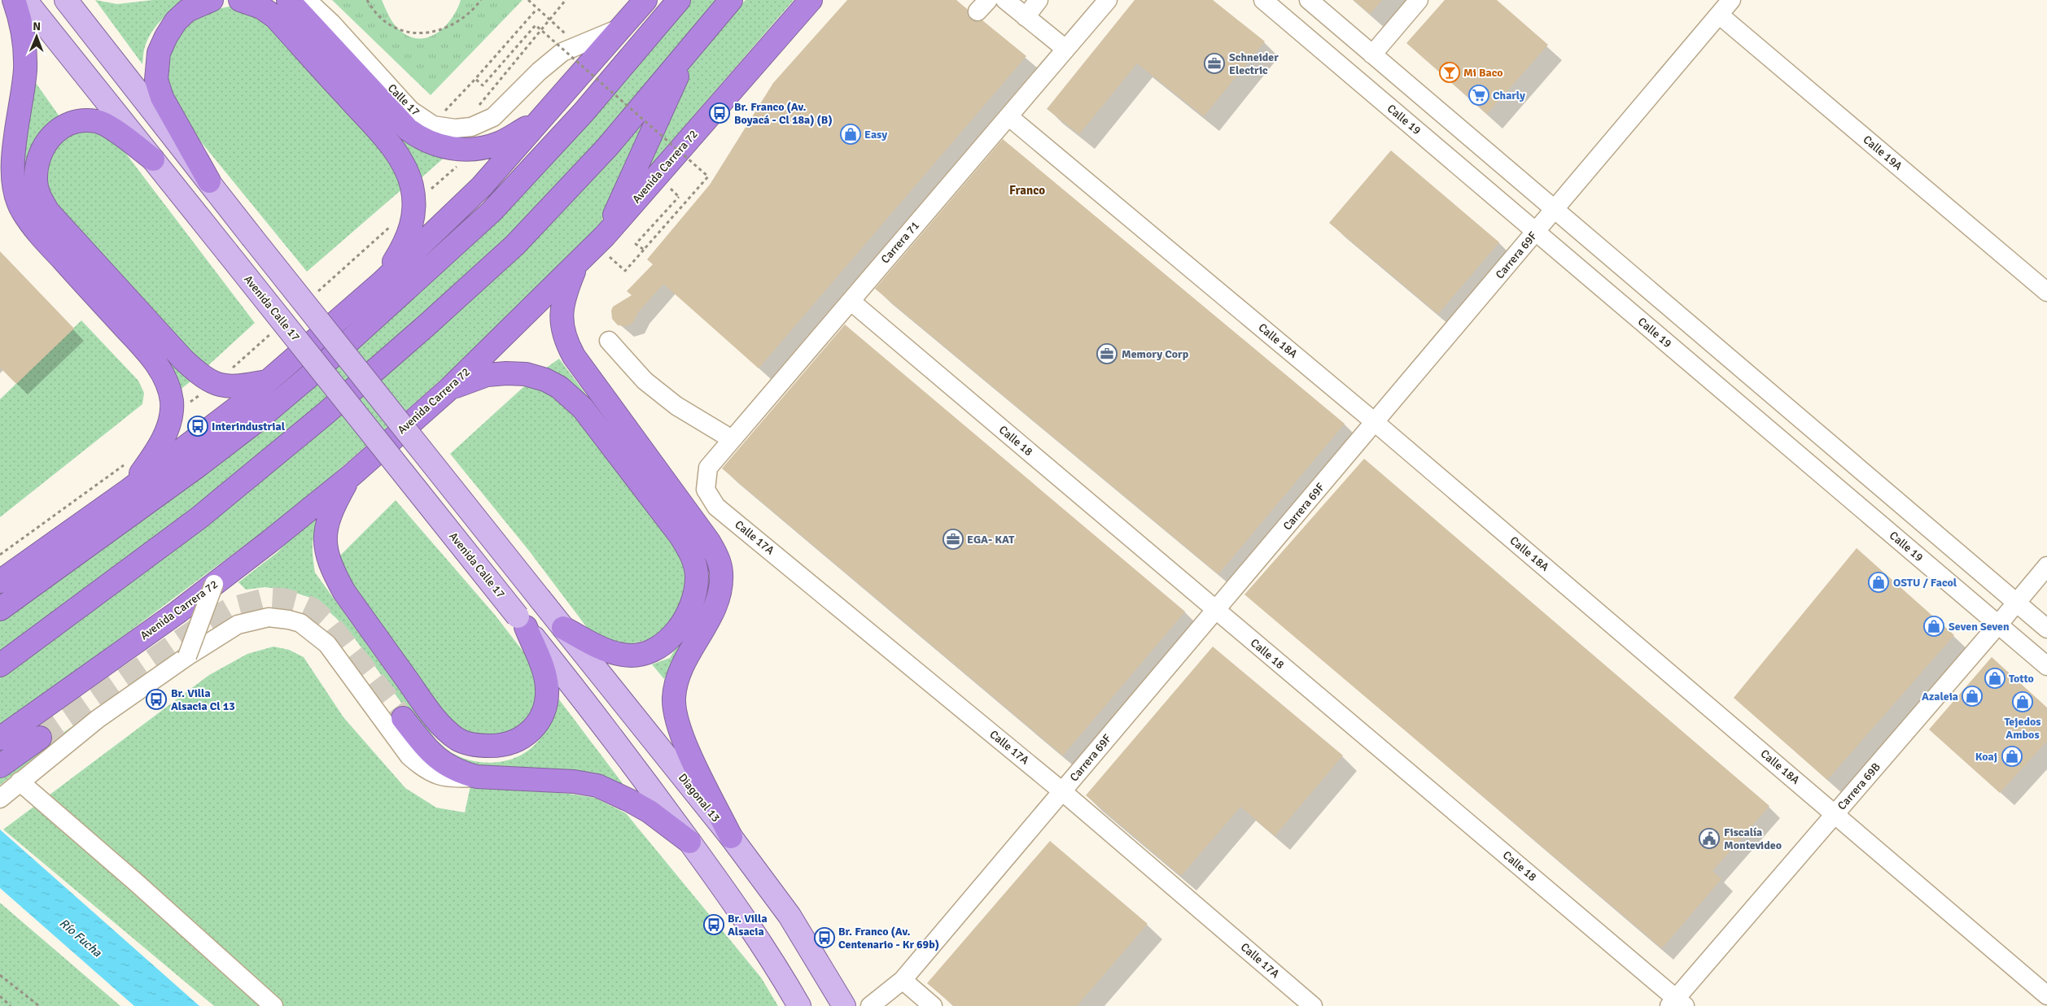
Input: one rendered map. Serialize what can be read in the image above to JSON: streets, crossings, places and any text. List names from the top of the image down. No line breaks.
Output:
{"streets":{"highway":["Avenida Carrera 72"],"main road":["Avenida Calle 17","Diagonal 13"],"street":["Calle 17","Calle 19","Calle 19A","Carrera 71","Carrera 69F","Calle 18A","Calle 18","Calle 17A","Carrera 69B"]},"crossings":[["Calle 19","Carrera 69F"],["Calle 19","Carrera 69B"],["Calle 19A","Carrera 69F"],["Carrera 71","Calle 18A"],["Carrera 71","Calle 18"],["Carrera 71","Calle 17A"],["Carrera 69F","Calle 18A"],["Carrera 69F","Calle 18"],["Carrera 69F","Calle 17A"],["Calle 18A","Carrera 69B"],["Calle 18","Carrera 69B"]],"districts":["Franco"],"water":["Río Fucha"],"places":{"office":["Schneider Electric","Memory Corp","EGA- KAT"],"bar":["Mi Baco"],"supermarket":["Charly"],"bus stop":["Br. Franco (Av. Boyacá - Cl 18a) (B)","Interindustrial","Br. Villa Alsacia Cl 13","Br. Villa Alsacia","Br. Franco (Av. Centenario - Kr 69b)"],"shop":["Easy","OSTU / Facol","Seven Seven","Totto","Azaleia","Tejedos Ambos","Koaj"],"public building":["Fiscalía Montevideo"]},"north":"top"}
